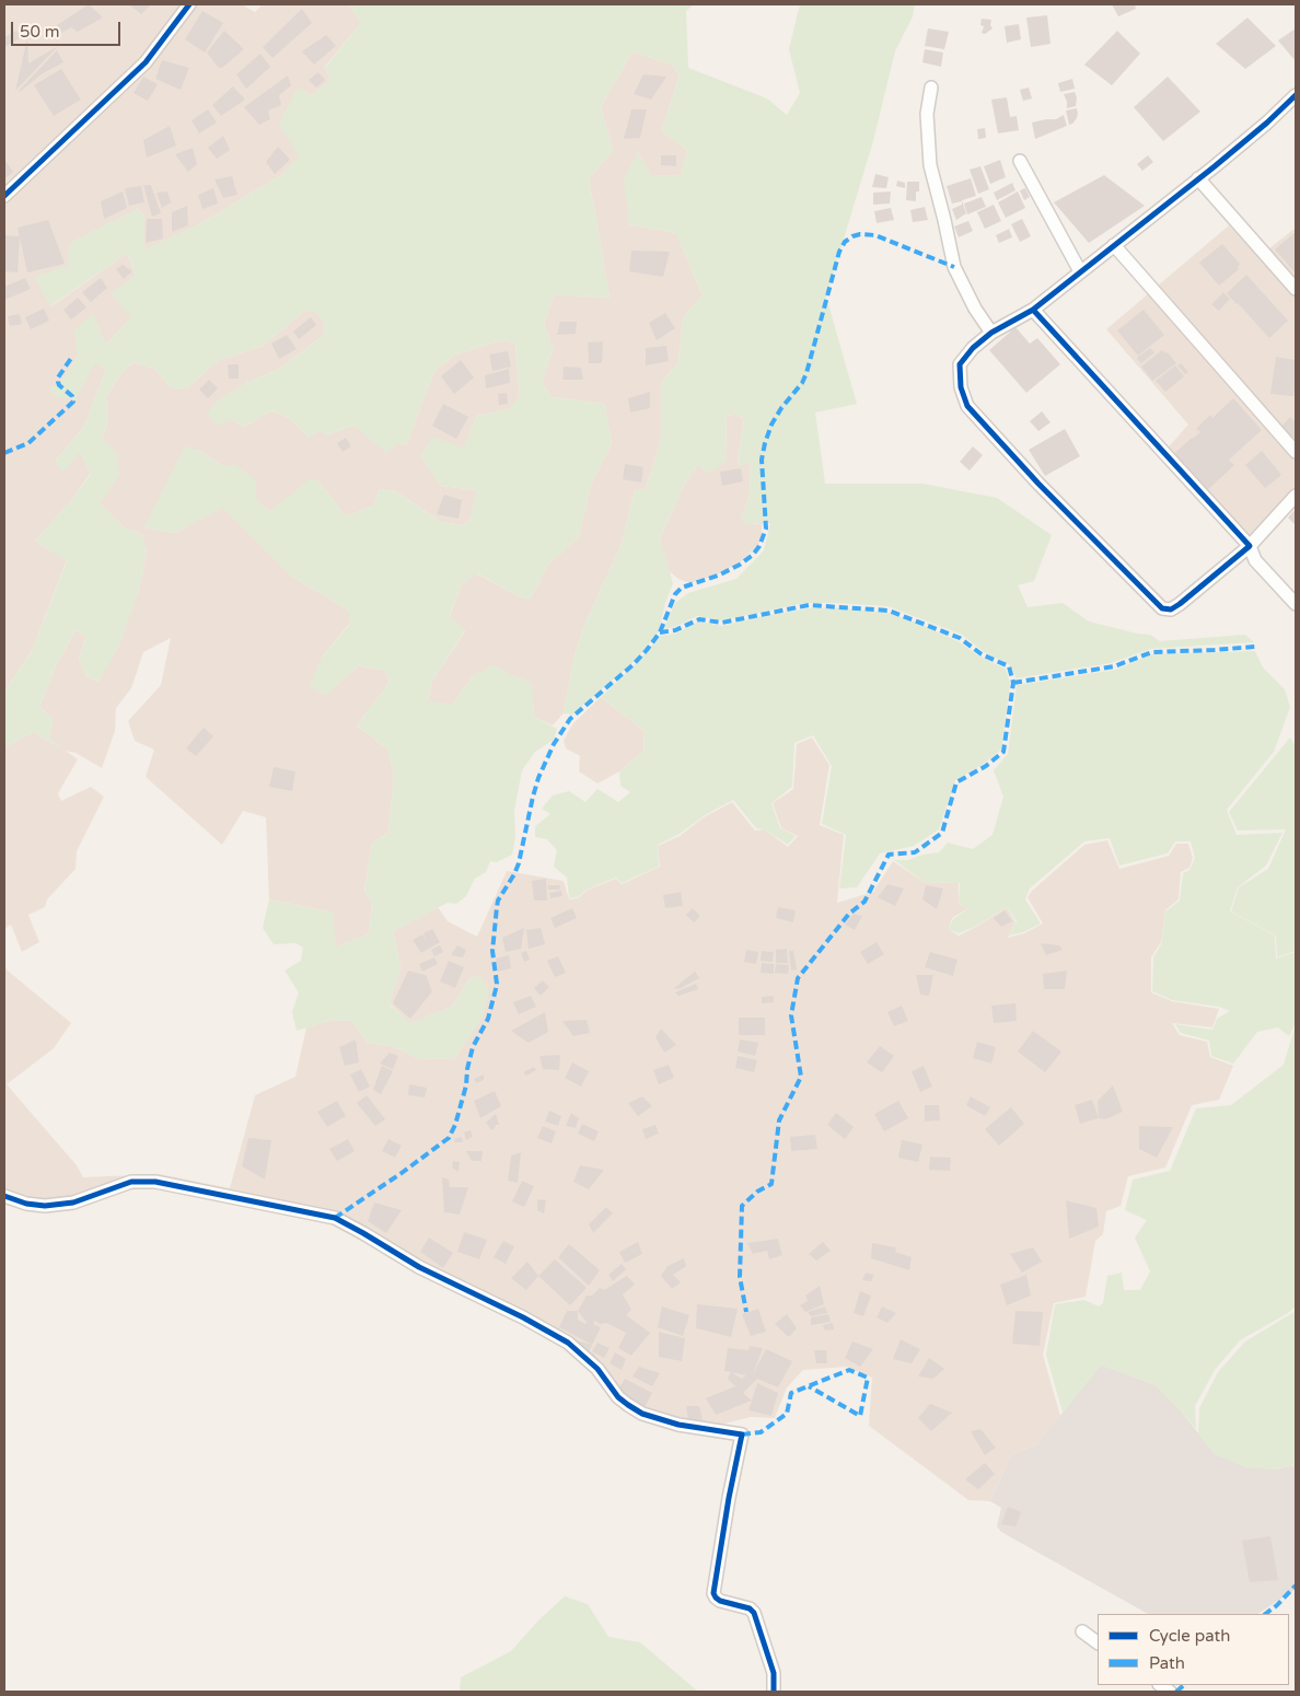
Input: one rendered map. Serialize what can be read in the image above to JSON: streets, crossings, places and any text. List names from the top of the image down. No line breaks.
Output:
{"legend":["Cycle path","Path"],"scale_bar":"50 m"}
